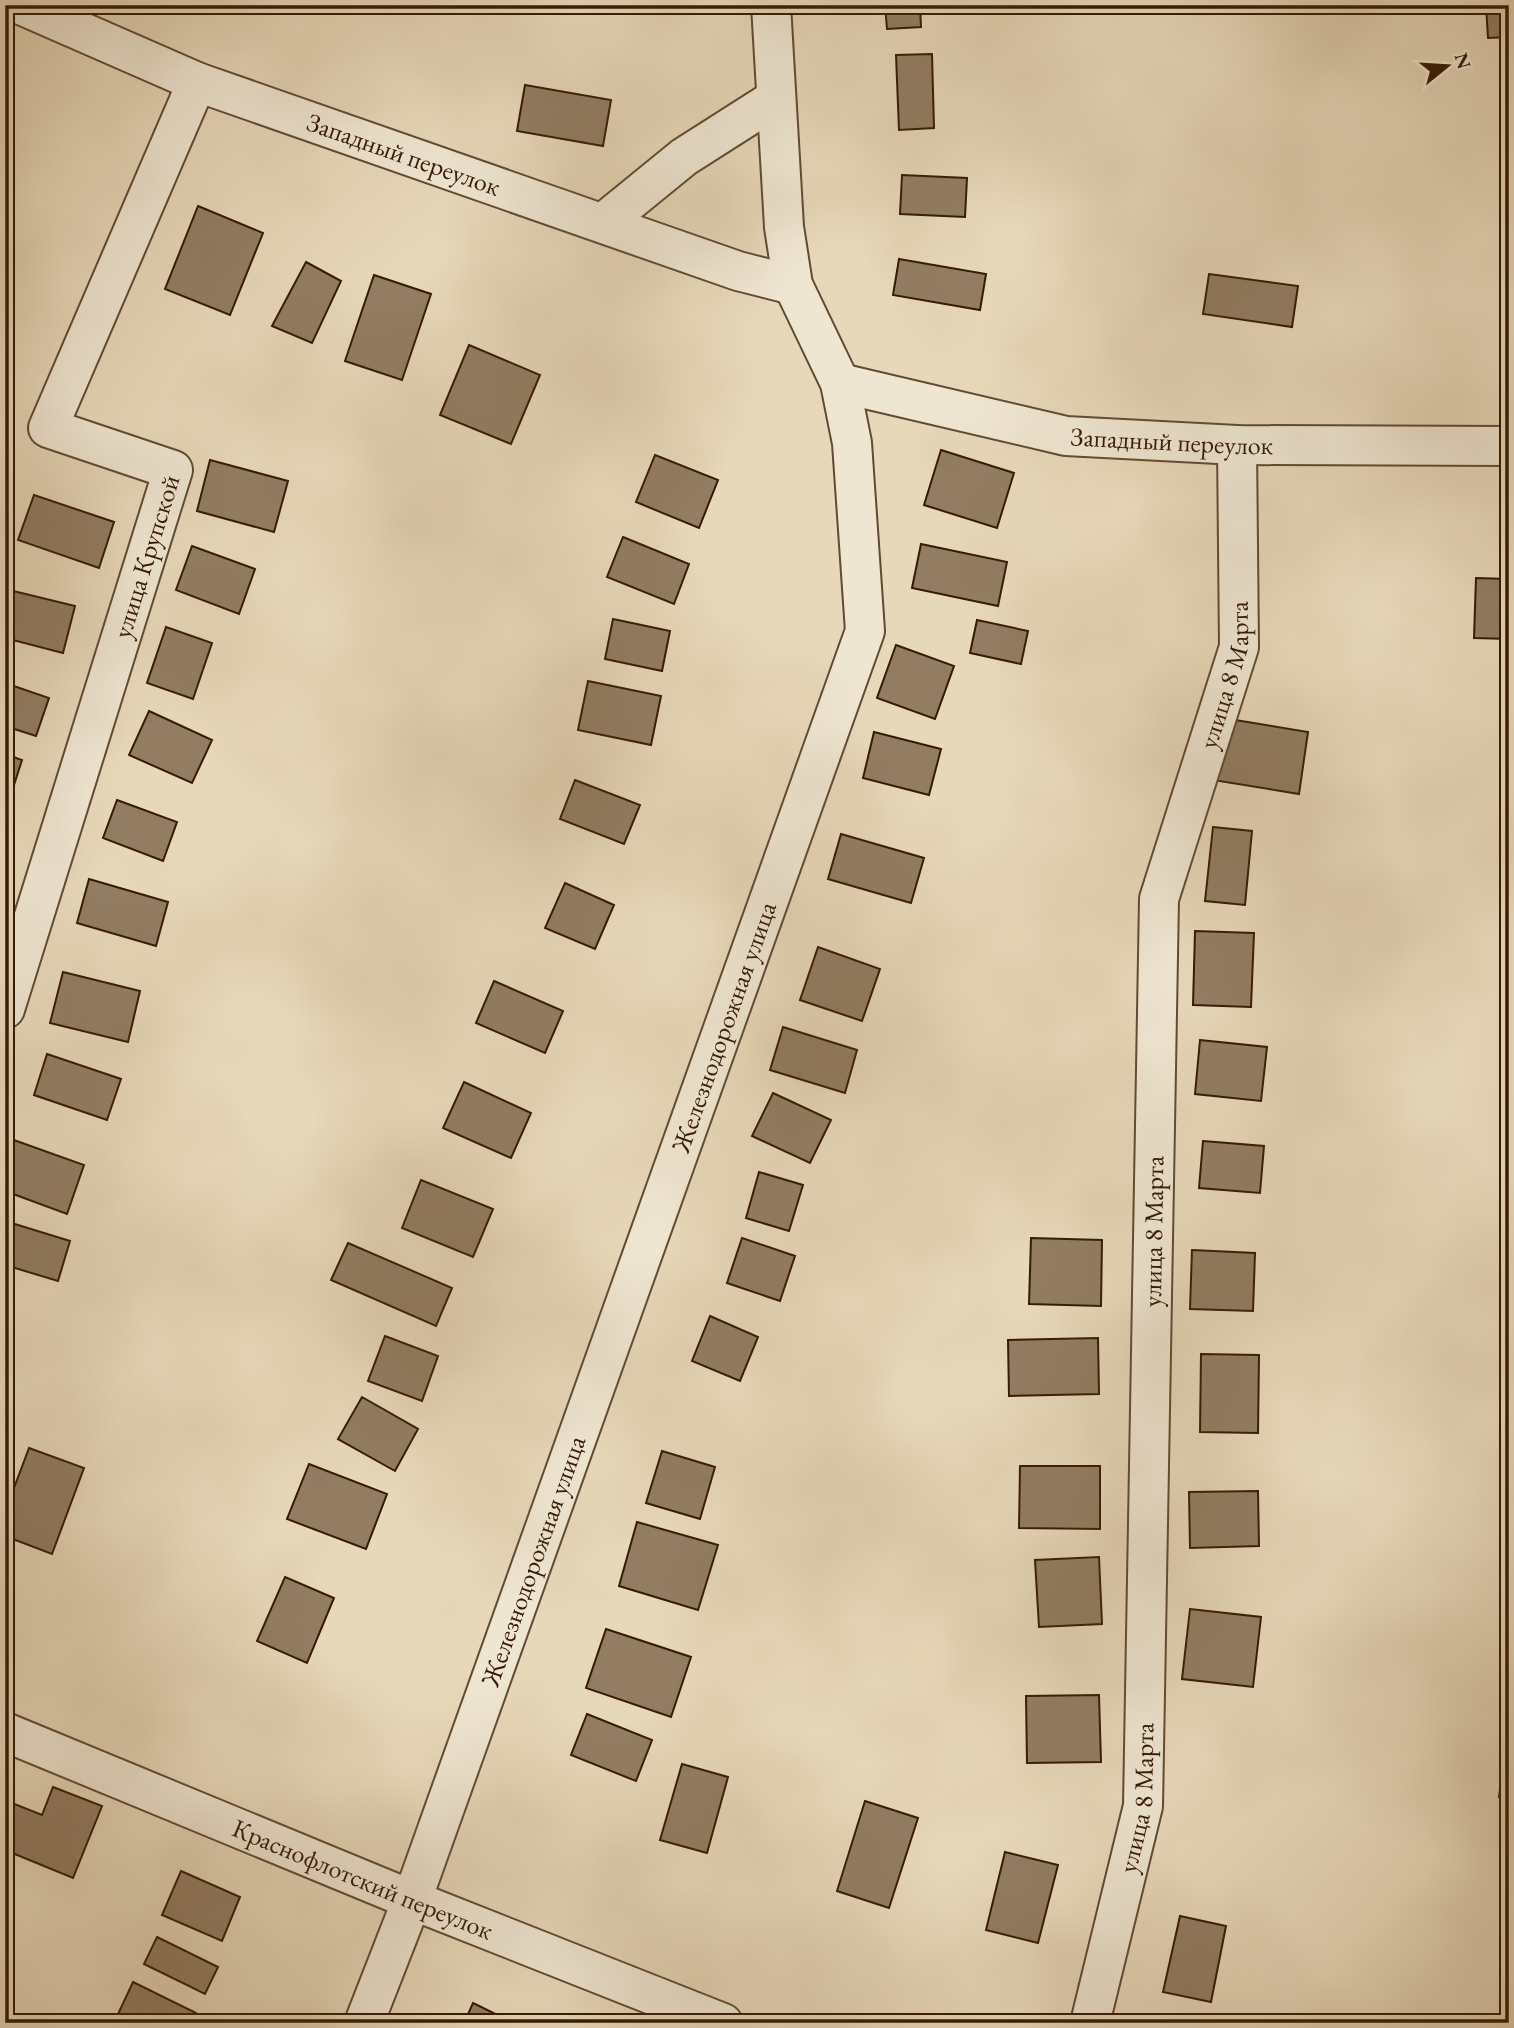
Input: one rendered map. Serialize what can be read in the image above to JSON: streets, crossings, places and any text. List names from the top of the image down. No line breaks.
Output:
{"streets":{"street":["Западный переулок","улица Крупской","улица 8 Марта","Железнодорожная улица","Краснофлотский переулок"]},"crossings":[["Западный переулок","улица Крупской"],["Западный переулок","улица 8 Марта"],["Западный переулок","Железнодорожная улица"],["Железнодорожная улица","Краснофлотский переулок"]],"north":"right"}
